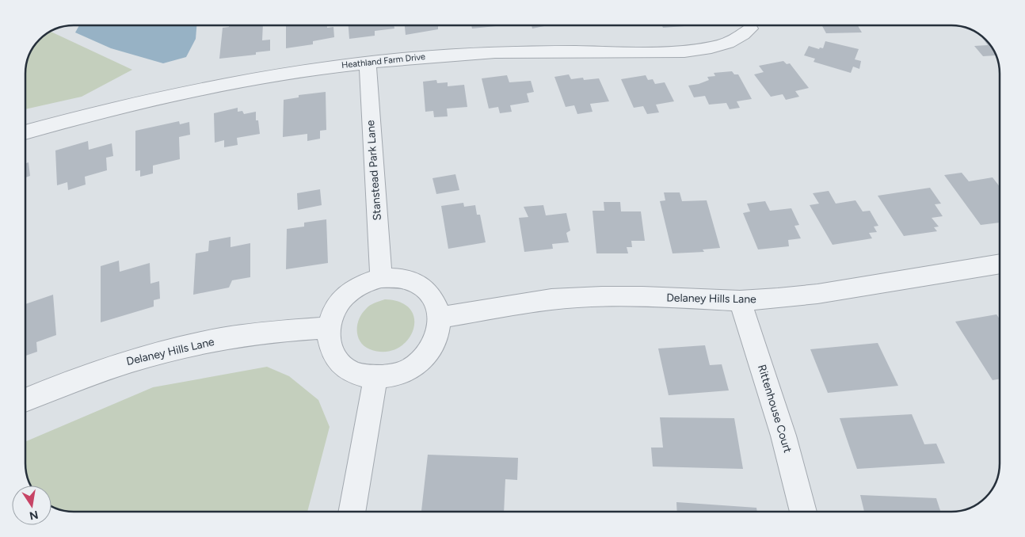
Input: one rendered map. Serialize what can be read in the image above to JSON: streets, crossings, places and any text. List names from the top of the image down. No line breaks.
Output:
{"streets":{"street":["Heathland Farm Drive","Stanstead Park Lane","Delaney Hills Lane","Rittenhouse Court"]},"crossings":[["Heathland Farm Drive","Stanstead Park Lane"],["Stanstead Park Lane","Delaney Hills Lane"],["Delaney Hills Lane","Rittenhouse Court"]],"north":"bottom"}
